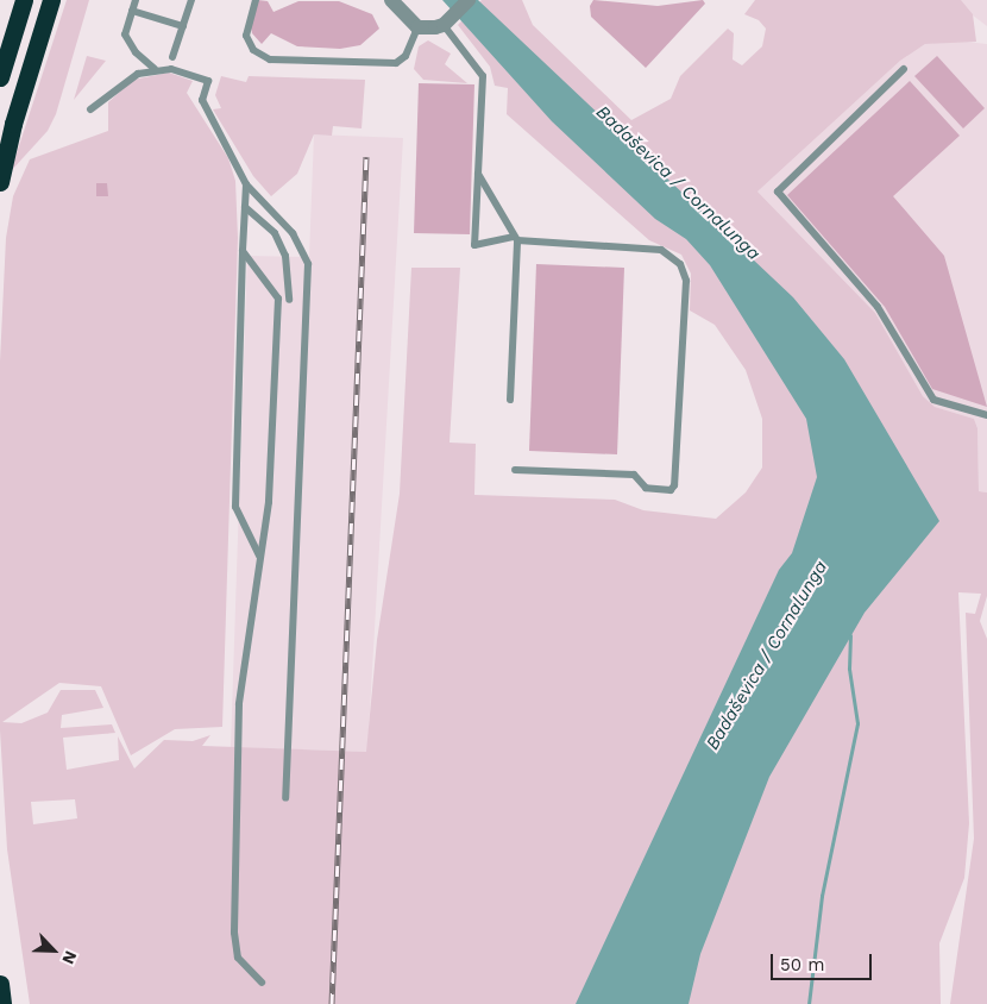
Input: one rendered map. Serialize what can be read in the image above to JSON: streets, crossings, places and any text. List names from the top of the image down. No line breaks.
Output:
{"water":["Badaševica / Cornalunga"],"scale_bar":"50 m","north":"bottom right"}
